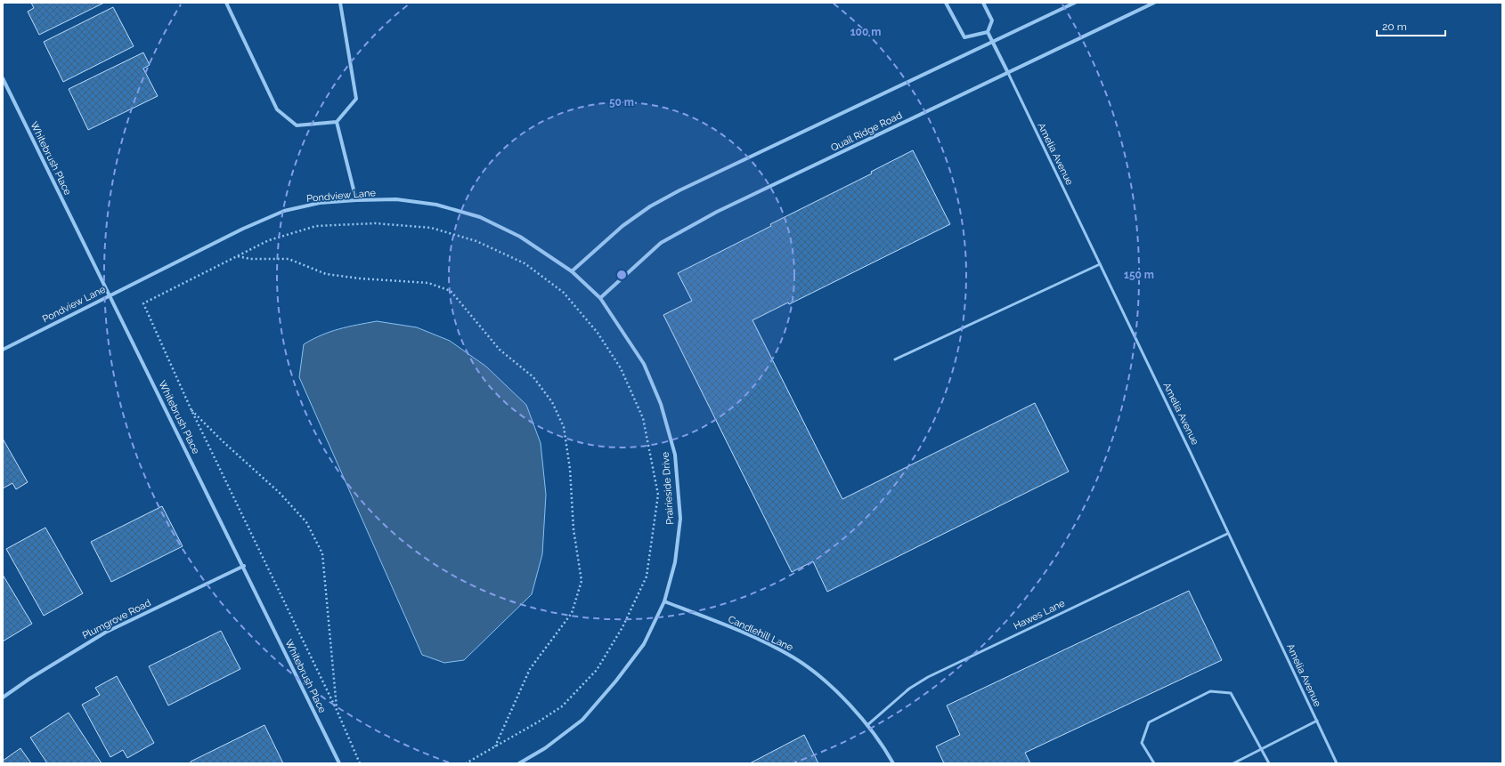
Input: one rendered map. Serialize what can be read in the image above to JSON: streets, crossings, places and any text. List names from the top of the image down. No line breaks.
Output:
{"streets":{"street":["Quail Ridge Road","Whitebrush Place","Pondview Lane","Prairieside Drive","Plumgrove Road","Candlehill Lane"],"lane":["Amelia Avenue","Hawes Lane"]},"crossings":[["Quail Ridge Road","Amelia Avenue"],["Quail Ridge Road","Pondview Lane"],["Quail Ridge Road","Prairieside Drive"],["Amelia Avenue","Hawes Lane"],["Whitebrush Place","Pondview Lane"],["Whitebrush Place","Plumgrove Road"],["Pondview Lane","Prairieside Drive"],["Prairieside Drive","Candlehill Lane"],["Hawes Lane","Candlehill Lane"]],"scale_bar":"20 m","rings":["100 m","50 m","150 m"]}
